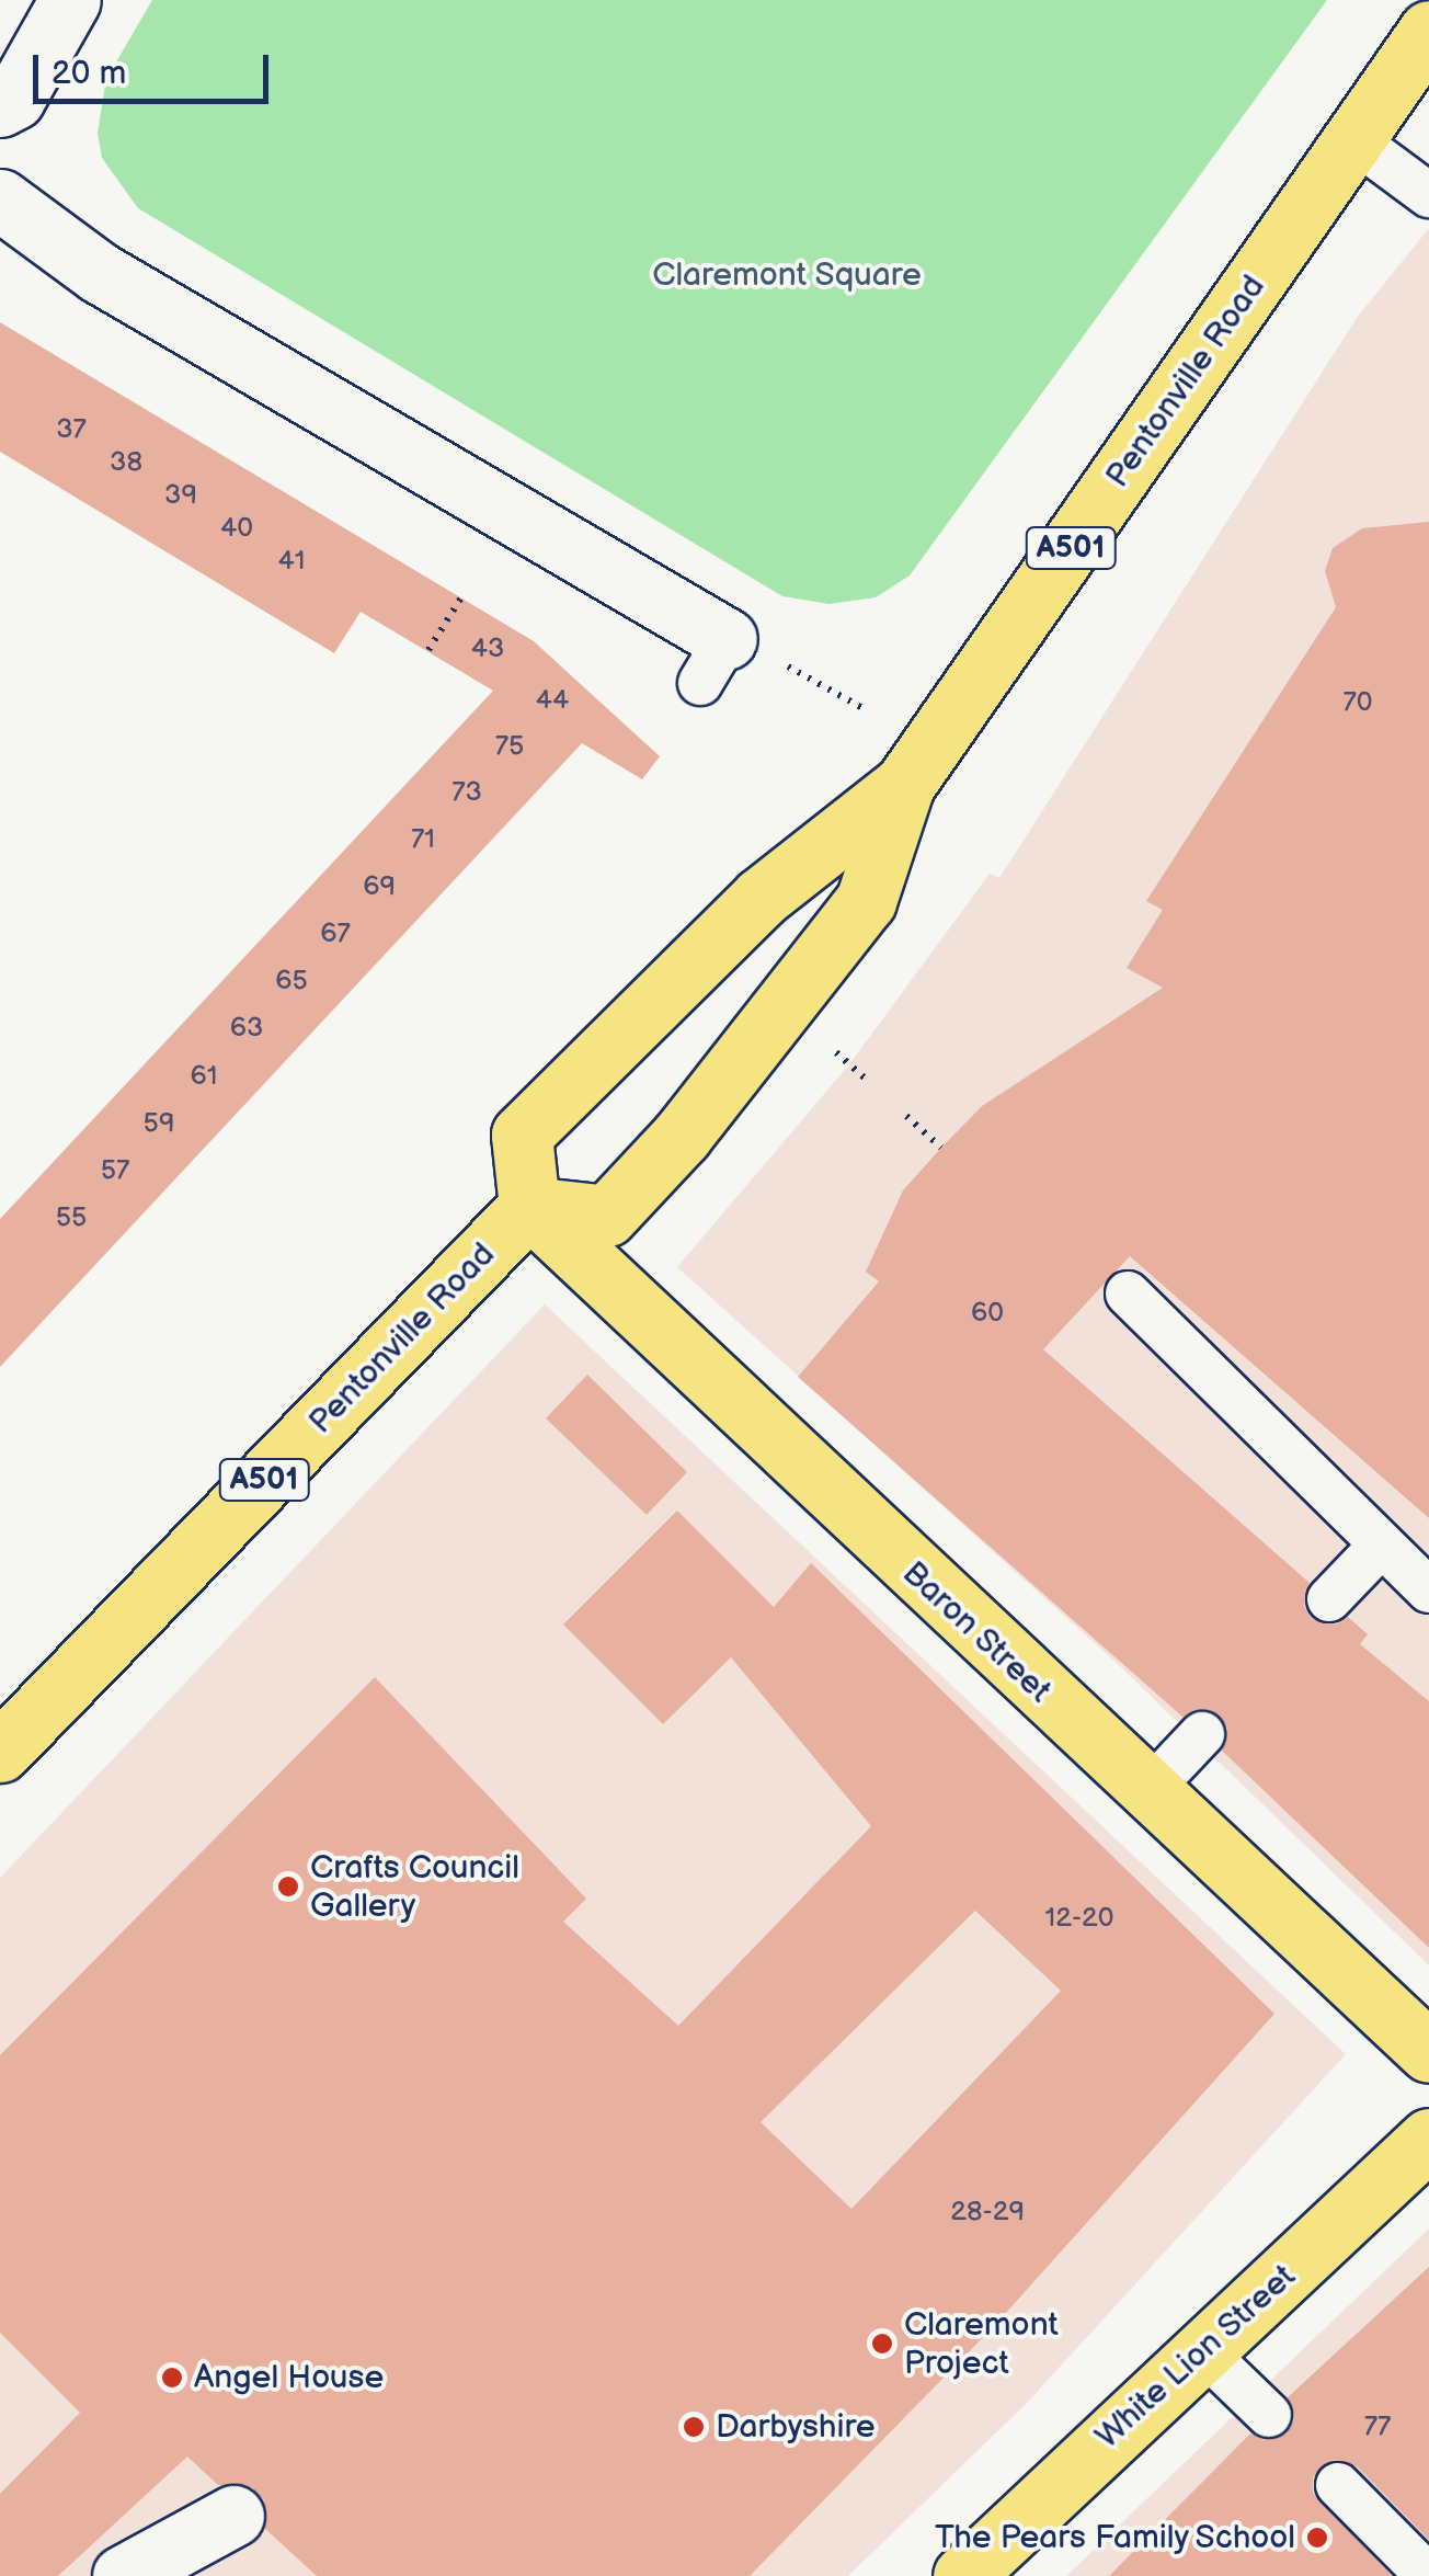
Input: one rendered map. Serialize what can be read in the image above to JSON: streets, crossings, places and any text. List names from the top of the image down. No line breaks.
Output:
{"streets":{"highway":["Pentonville Road","A501","Baron Street","White Lion Street"]},"crossings":[["Pentonville Road","Baron Street"]],"parks":["Claremont Square"],"places":["Crafts Council Gallery","Claremont Project","Angel House","Darbyshire","The Pears Family School"],"house_numbers":["37","38","39","40","41","43","44","70","75","73","71","69","67","65","63","61","59","57","55","60","12-20","28-29","77"],"scale_bar":"20 m"}
